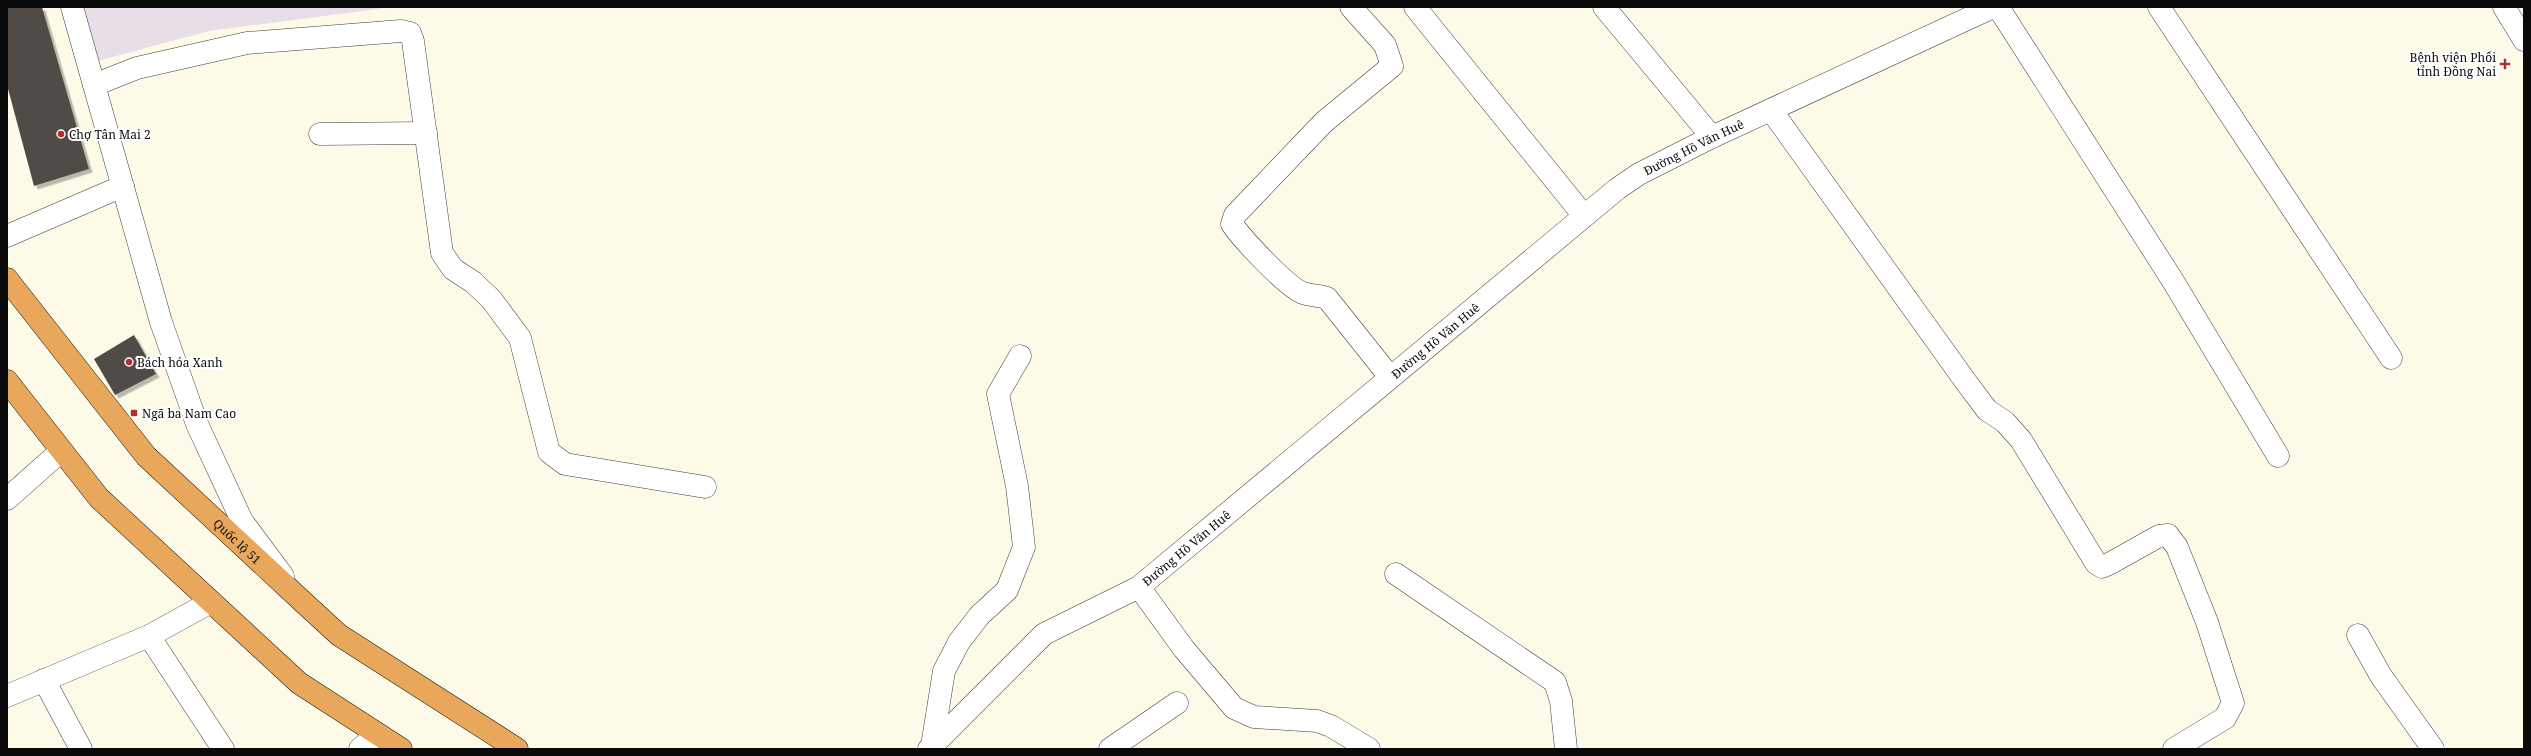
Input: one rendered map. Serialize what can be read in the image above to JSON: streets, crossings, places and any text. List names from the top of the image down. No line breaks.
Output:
{"streets":{"highway":["Quốc lộ 51"],"street":["Đường Hồ Văn Huê"]},"places":{"health":["Bệnh viện Phổi tỉnh Đồng Nai"],"other":["Chợ Tân Mai 2","Bách hóa Xanh"],"transit":["Ngã ba Nam Cao"]}}
